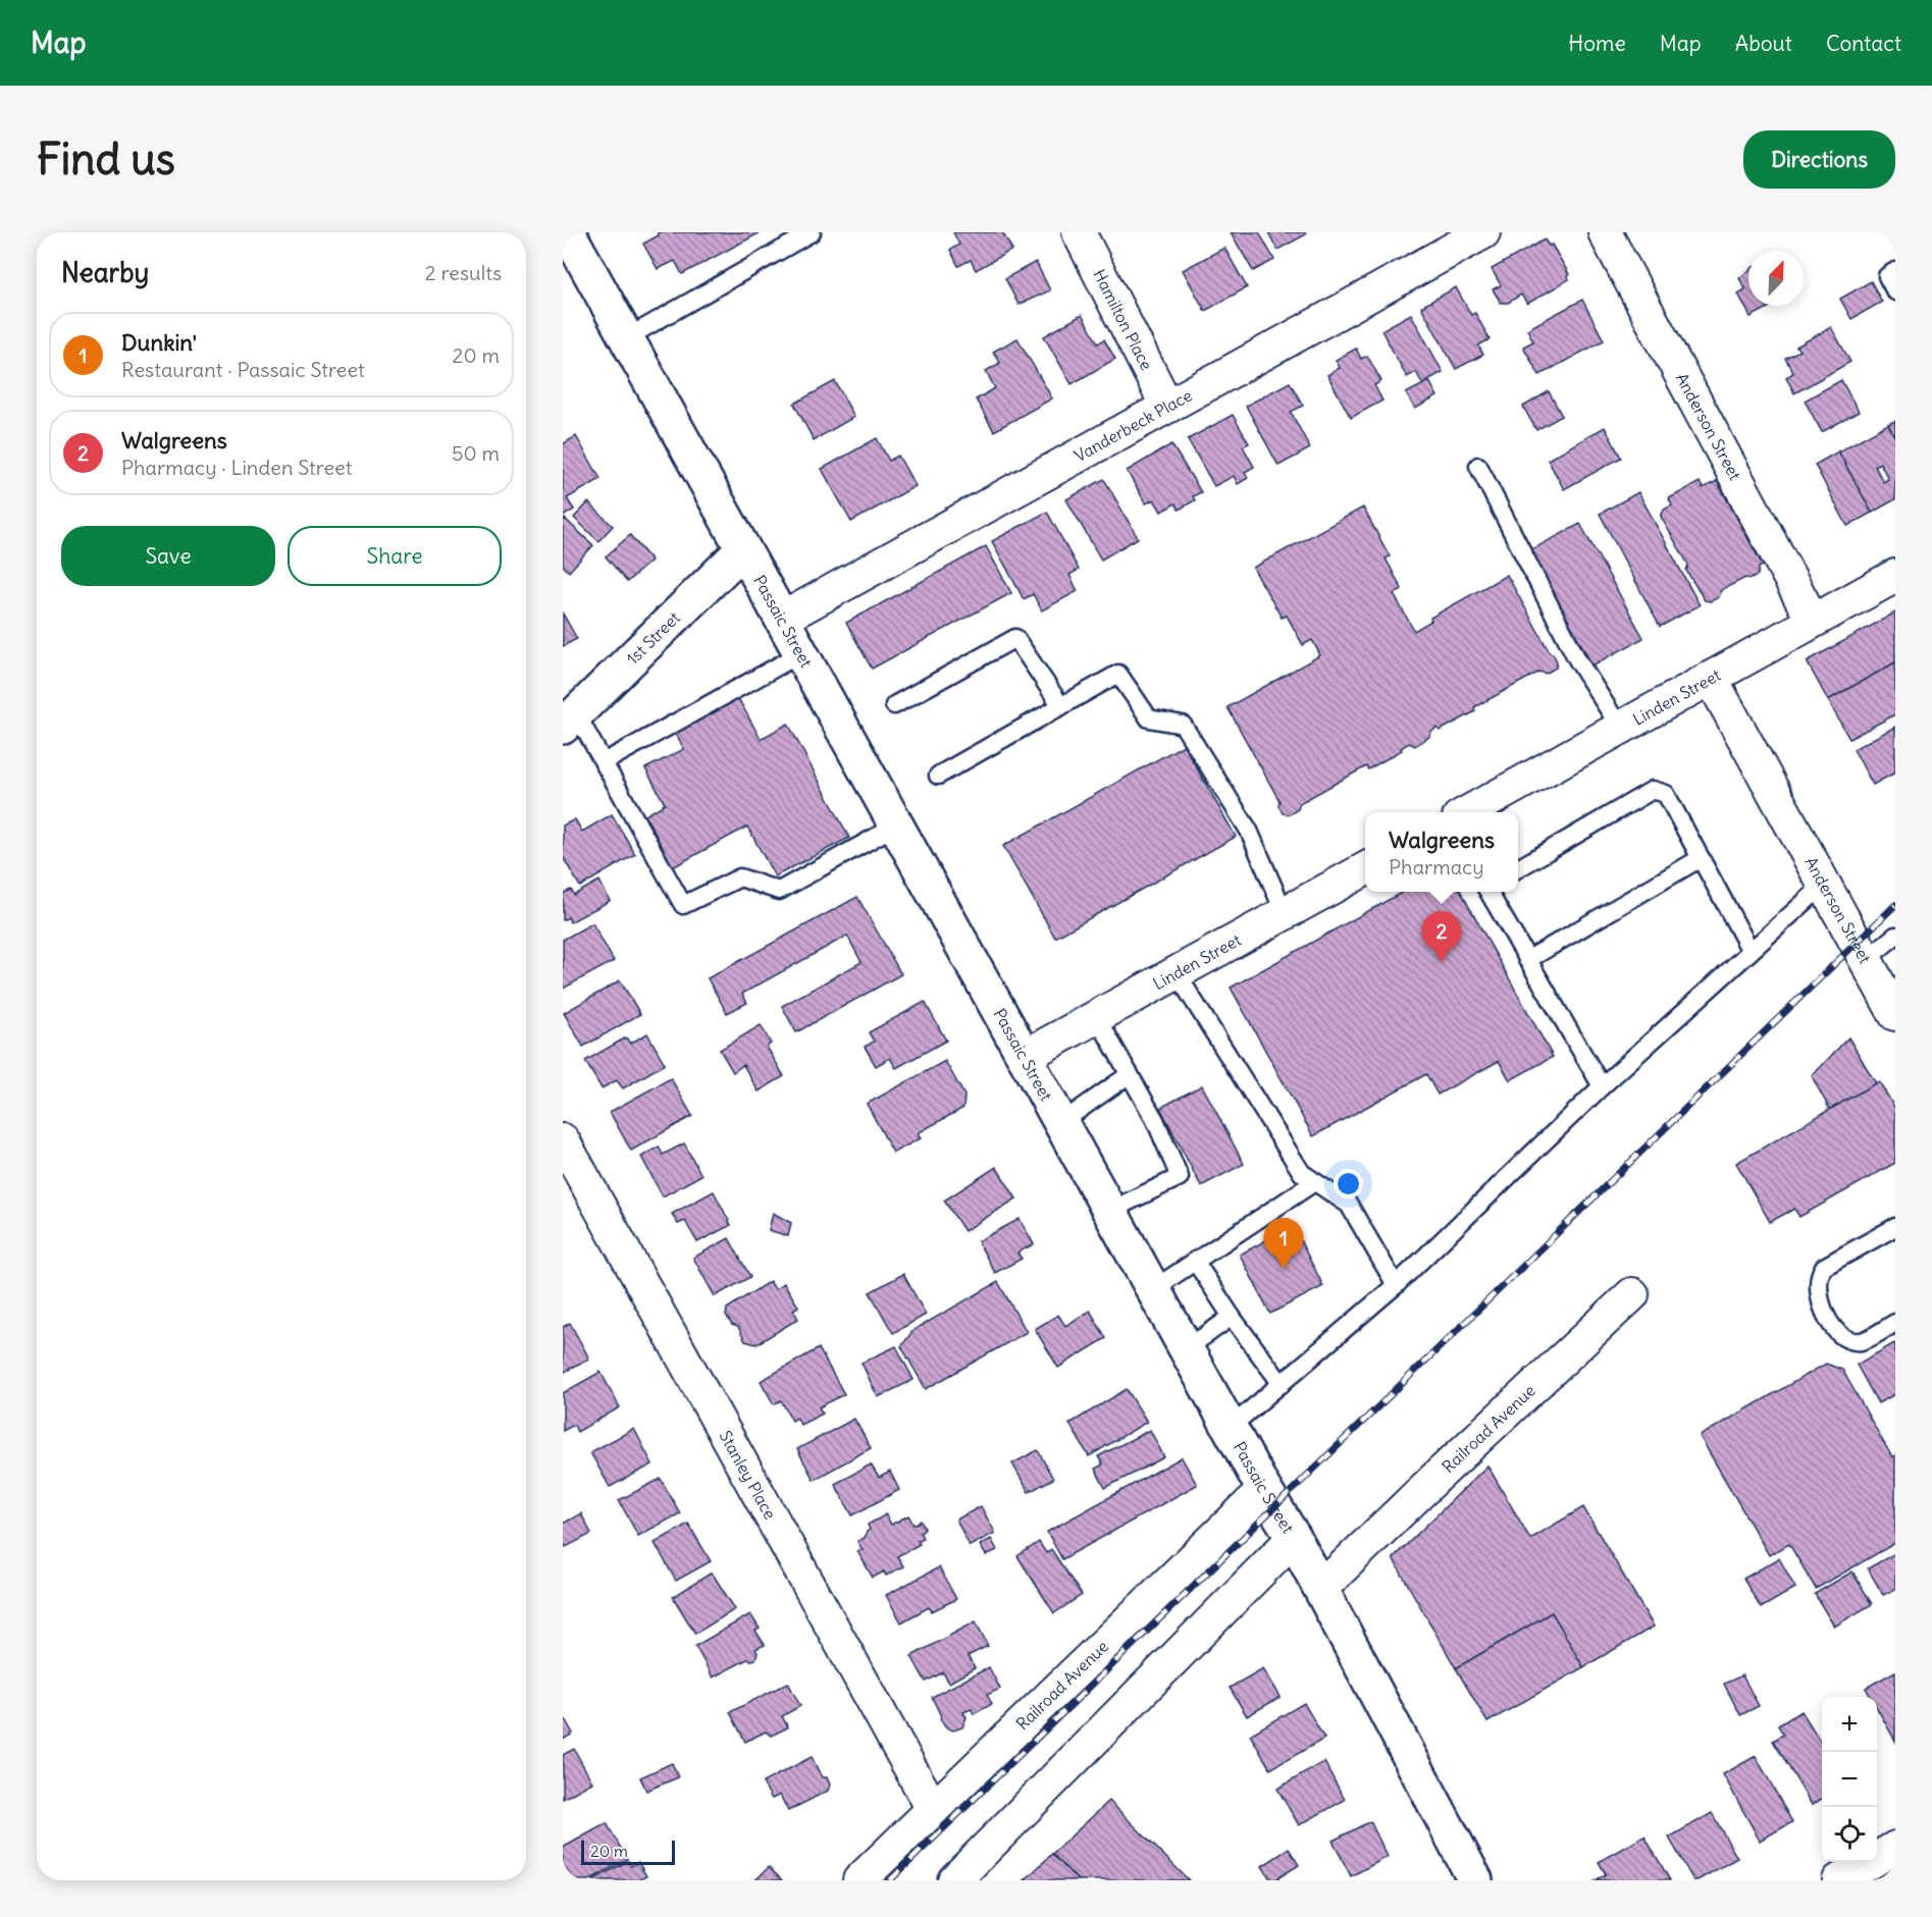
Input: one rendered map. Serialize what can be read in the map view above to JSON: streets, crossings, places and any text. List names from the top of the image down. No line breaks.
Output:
{"streets":{"main road":["Passaic Street","1st Street"],"street":["Hamilton Place","Vanderbeck Place","Anderson Street","Linden Street","Railroad Avenue","Stanley Place"]},"crossings":[["Hamilton Place","Vanderbeck Place"],["Vanderbeck Place","Passaic Street"],["Anderson Street","Linden Street"],["Passaic Street","1st Street"],["Passaic Street","Linden Street"],["Passaic Street","Railroad Avenue"],["Railroad Avenue","Stanley Place"]],"scale_bar":"20 m","north":"top right","page":{"header":"Map","nav":["Home","Map","About","Contact"],"buttons":["Directions",["Save","Share"]],"title":"Find us","heading":["Nearby","2 results"],"list":[{"mark":"1","name":"Dunkin'","note":"Restaurant · Passaic Street","value":"20 m"},{"mark":"2","name":"Walgreens","note":"Pharmacy · Linden Street","value":"50 m"}],"popup":["Walgreens","Pharmacy"],"pins":["2","1"],"map_buttons":["+","−"],"scale":"20 m"}}
